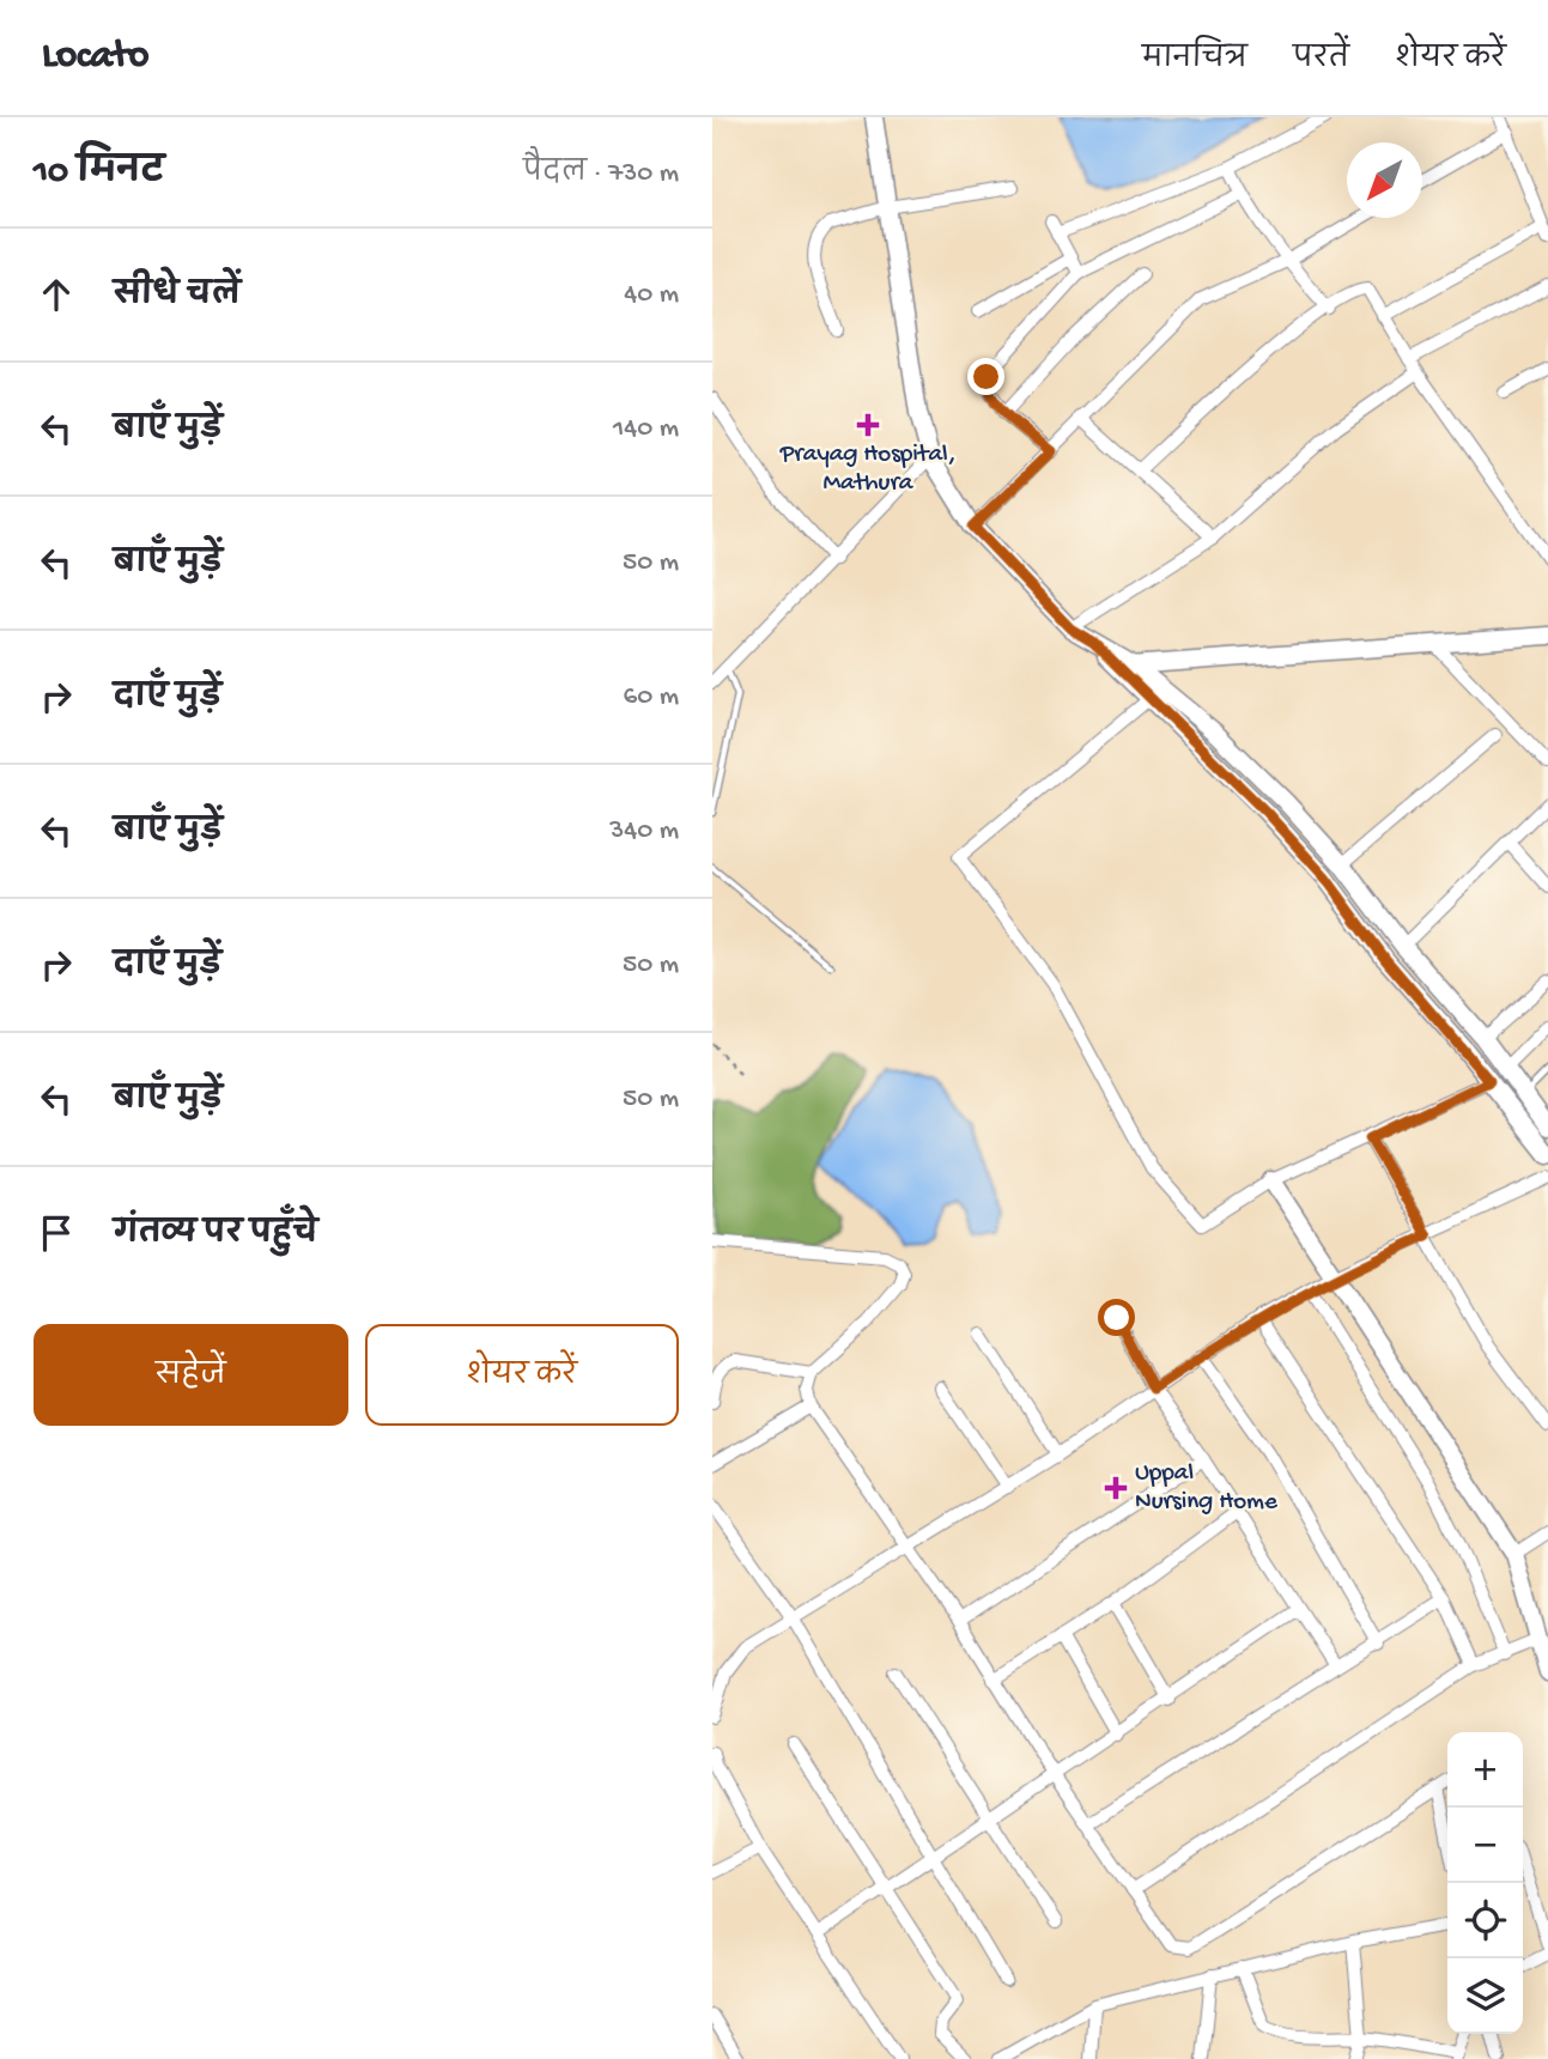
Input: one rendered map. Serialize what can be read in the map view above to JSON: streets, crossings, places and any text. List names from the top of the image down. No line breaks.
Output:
{"places":{"health":["Prayag Hospital, Mathura","Uppal Nursing Home"]},"north":"bottom left","page":{"header":"Locato","nav":["मानचित्र","परतें","शेयर करें"],"heading":["10 मिनट","पैदल · 730 m"],"list":[["सीधे चलें","40 m"],["बाएँ मुड़ें","140 m"],["बाएँ मुड़ें","50 m"],["दाएँ मुड़ें","60 m"],["बाएँ मुड़ें","340 m"],["दाएँ मुड़ें","50 m"],["बाएँ मुड़ें","50 m"],"गंतव्य पर पहुँचे"],"buttons":["सहेजें","शेयर करें"],"map_buttons":["+","−"]}}
